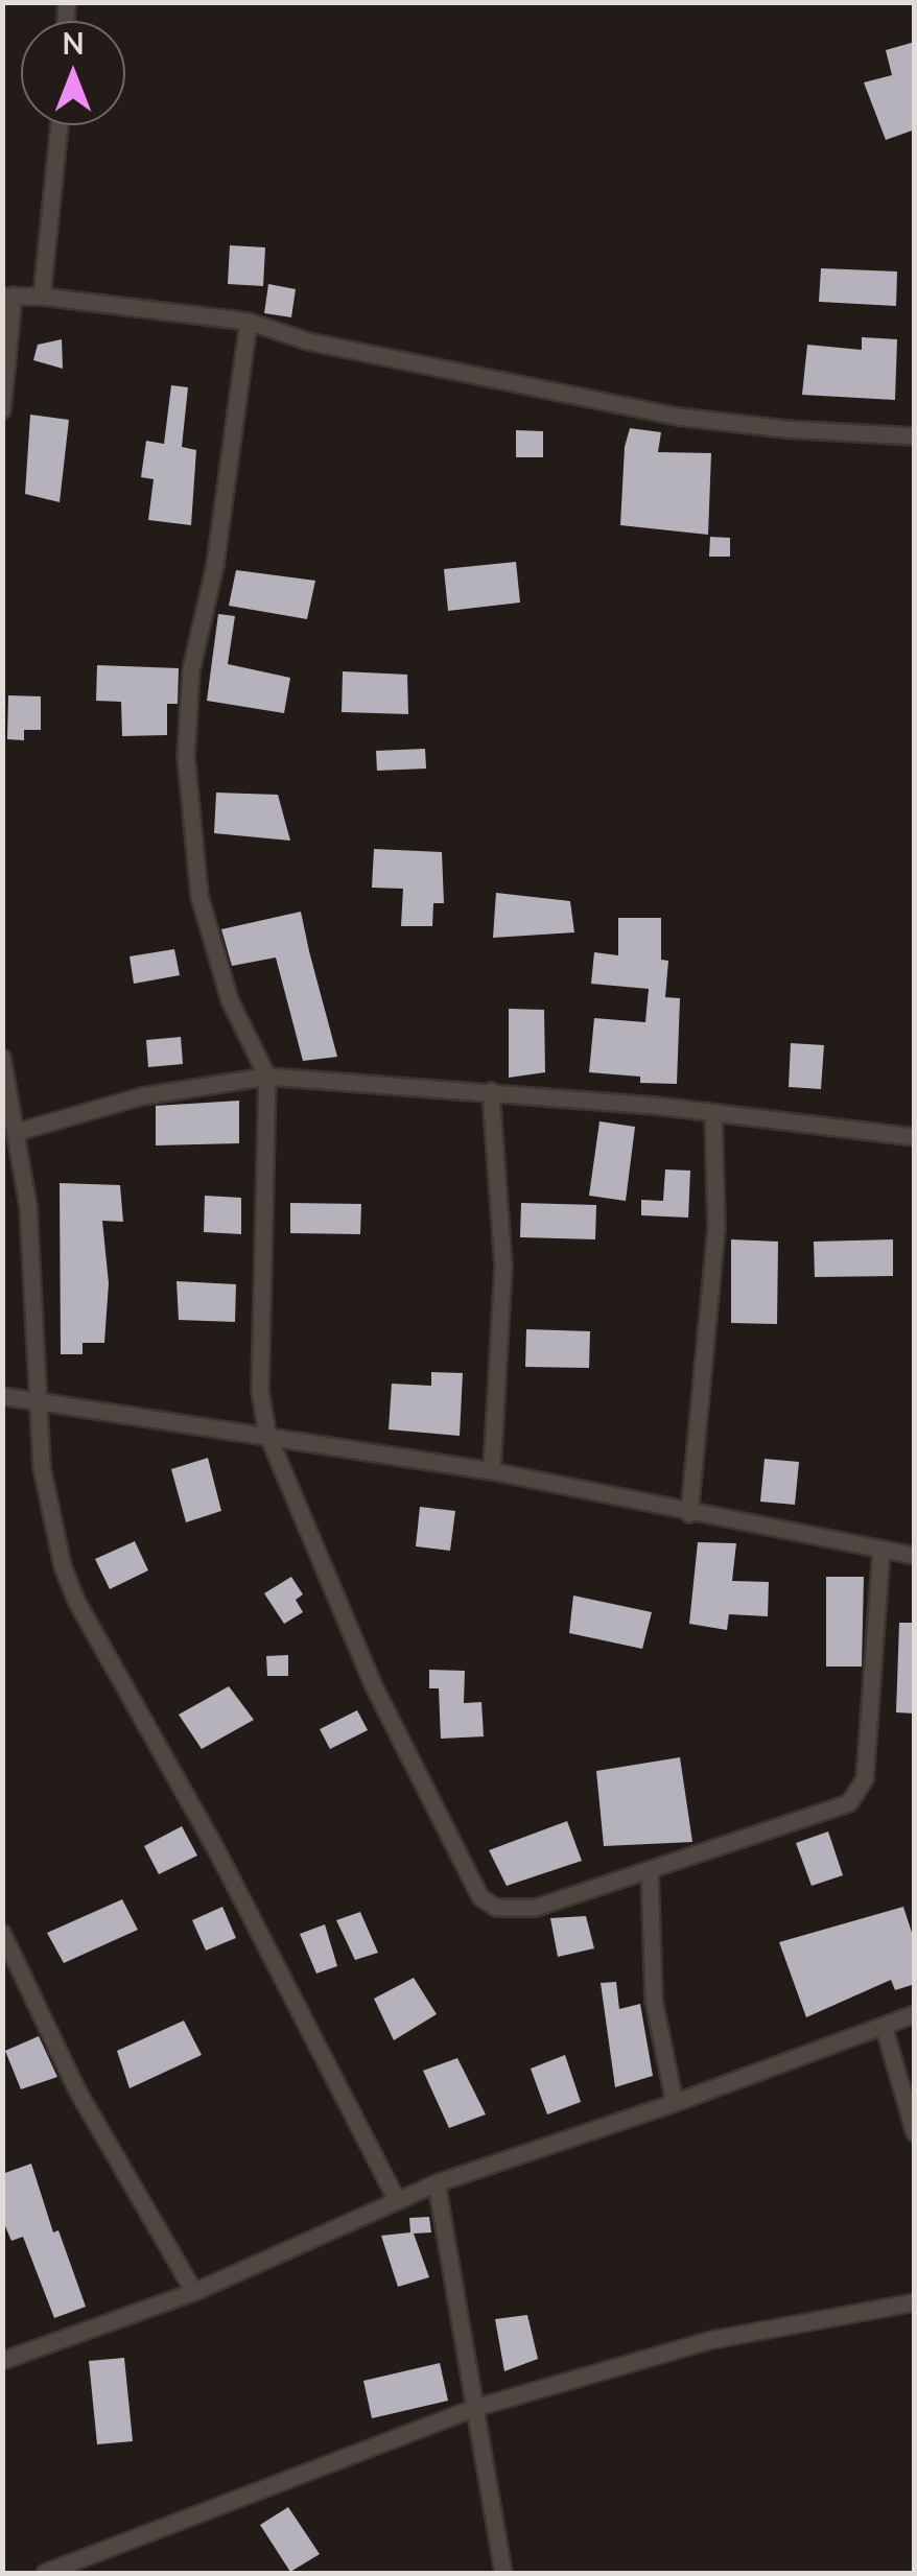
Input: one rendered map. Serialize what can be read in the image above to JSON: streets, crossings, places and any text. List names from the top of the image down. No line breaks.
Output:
{"north":"top"}
